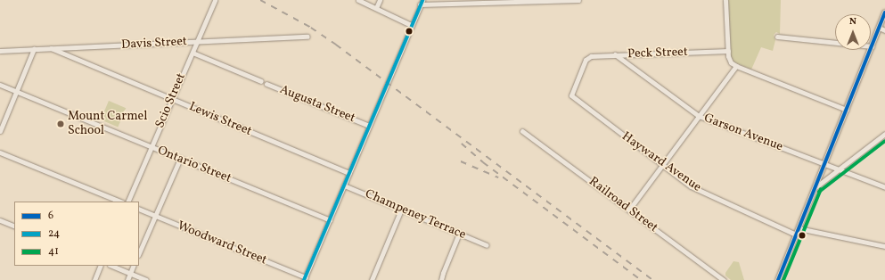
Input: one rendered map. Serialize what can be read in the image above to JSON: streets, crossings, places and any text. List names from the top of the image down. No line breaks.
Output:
{"streets":{"street":["Davis Street","Peck Street","Scio Street","Augusta Street","Lewis Street","Garson Avenue","Hayward Avenue","Ontario Street","Railroad Street","Champeney Terrace","Woodward Street"]},"crossings":[["Davis Street","Scio Street"],["Davis Street","Lewis Street"],["Peck Street","Garson Avenue"],["Peck Street","Hayward Avenue"],["Scio Street","Lewis Street"],["Scio Street","Ontario Street"]],"places":["Mount Carmel School"],"lines":["transit line 24","transit line 6","transit line 41"],"legend":["6","24","41"],"north":"top"}
